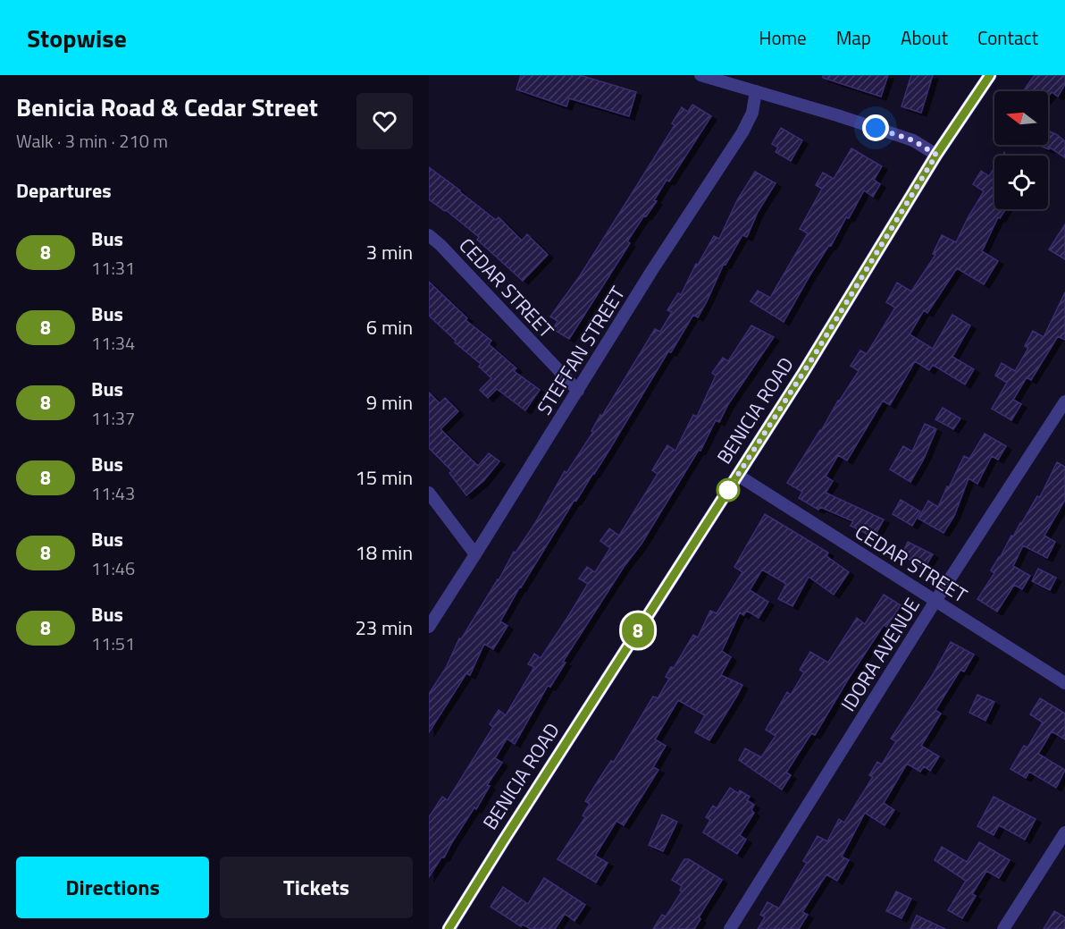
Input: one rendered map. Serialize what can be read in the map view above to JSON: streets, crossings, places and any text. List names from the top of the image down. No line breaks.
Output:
{"streets":{"main road":["BENICIA ROAD"],"street":["CEDAR STREET","STEFFAN STREET","IDORA AVENUE"]},"crossings":[["CEDAR STREET","STEFFAN STREET"],["CEDAR STREET","BENICIA ROAD"],["CEDAR STREET","IDORA AVENUE"]],"lines":["bus line 8"],"north":"left","page":{"header":"Stopwise","nav":["Home","Map","About","Contact"],"heading":[["Benicia Road & Cedar Street","Walk · 3 min · 210 m"],"Departures"],"on_map":"8","list":[{"mark":"8","name":"Bus","note":"11:31","value":"3 min"},{"mark":"8","name":"Bus","note":"11:34","value":"6 min"},{"mark":"8","name":"Bus","note":"11:37","value":"9 min"},{"mark":"8","name":"Bus","note":"11:43","value":"15 min"},{"mark":"8","name":"Bus","note":"11:46","value":"18 min"},{"mark":"8","name":"Bus","note":"11:51","value":"23 min"}],"buttons":["Directions","Tickets"]}}
